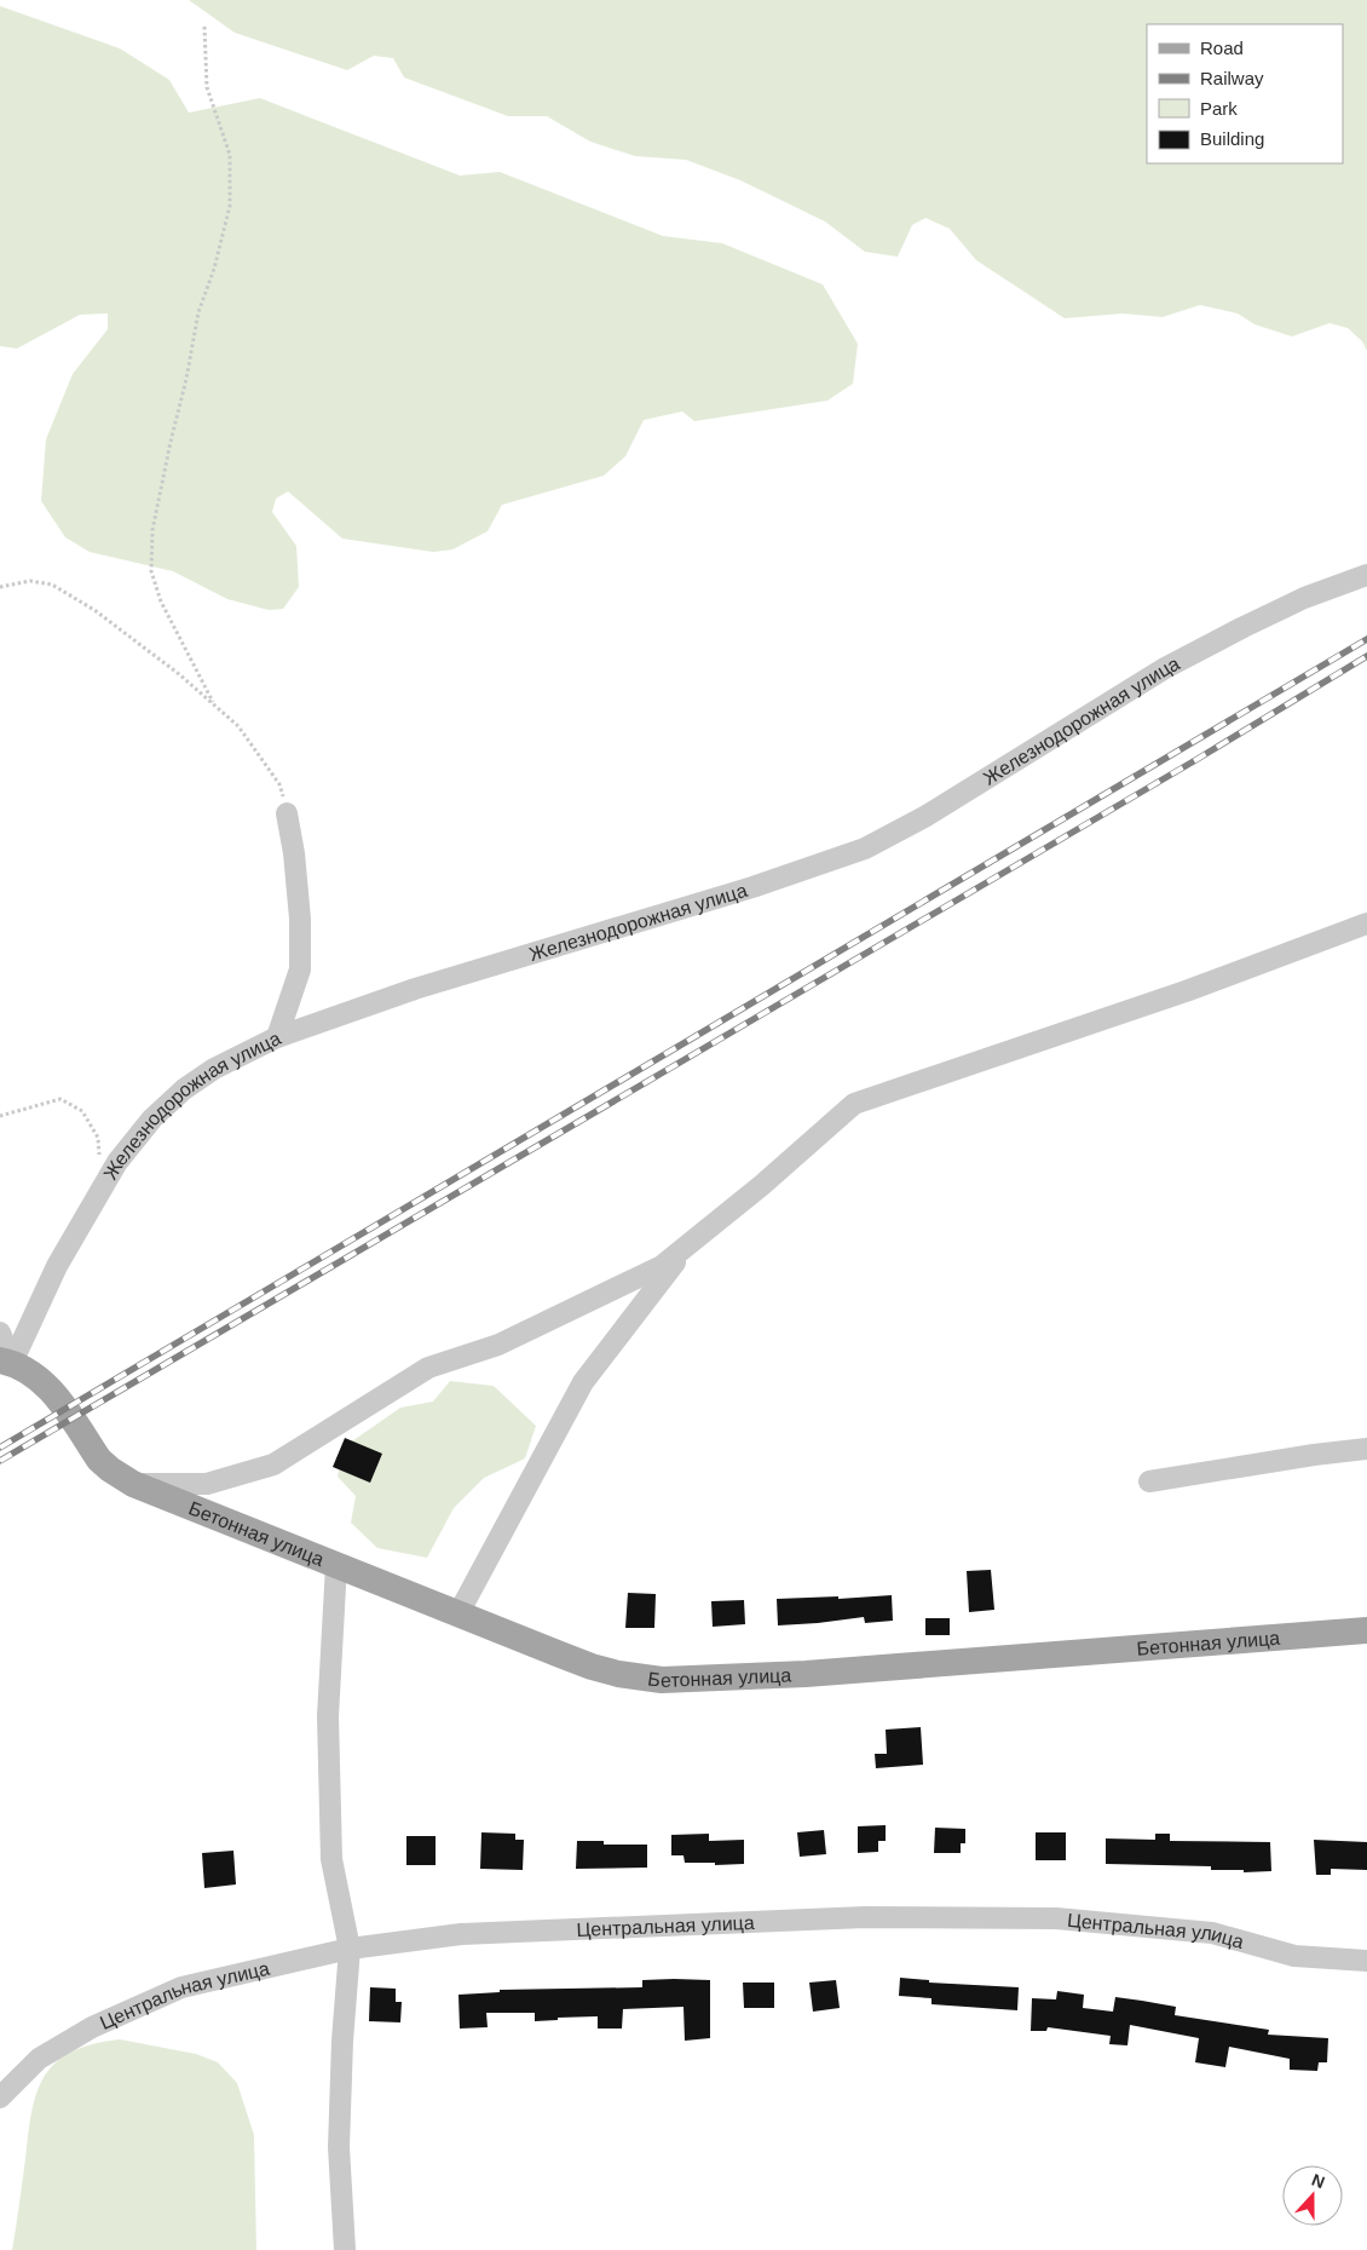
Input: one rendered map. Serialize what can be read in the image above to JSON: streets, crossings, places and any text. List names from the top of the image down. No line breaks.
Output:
{"streets":{"main road":["Бетонная улица"],"street":["Железнодорожная улица","Центральная улица"]},"crossings":[["Железнодорожная улица","Бетонная улица"]],"legend":["Road","Railway","Park","Building"],"north":"top"}
